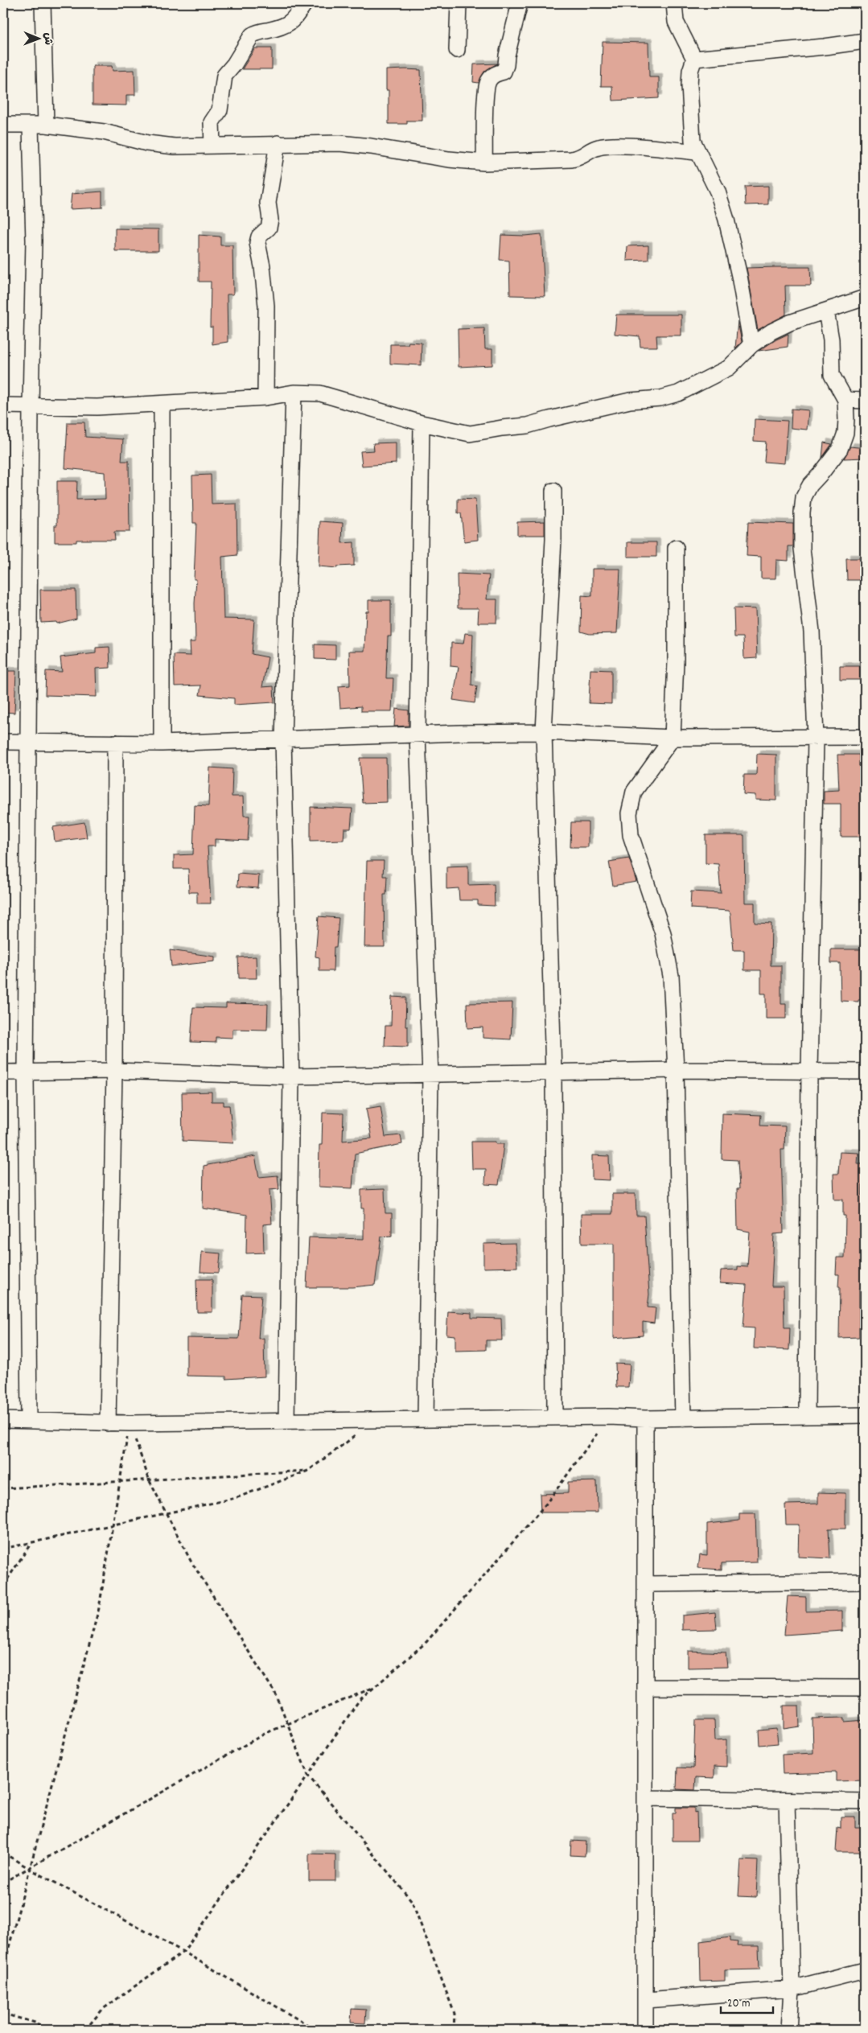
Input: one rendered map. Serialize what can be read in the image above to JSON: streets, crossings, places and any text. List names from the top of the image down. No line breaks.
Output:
{"scale_bar":"20 m","north":"right"}
